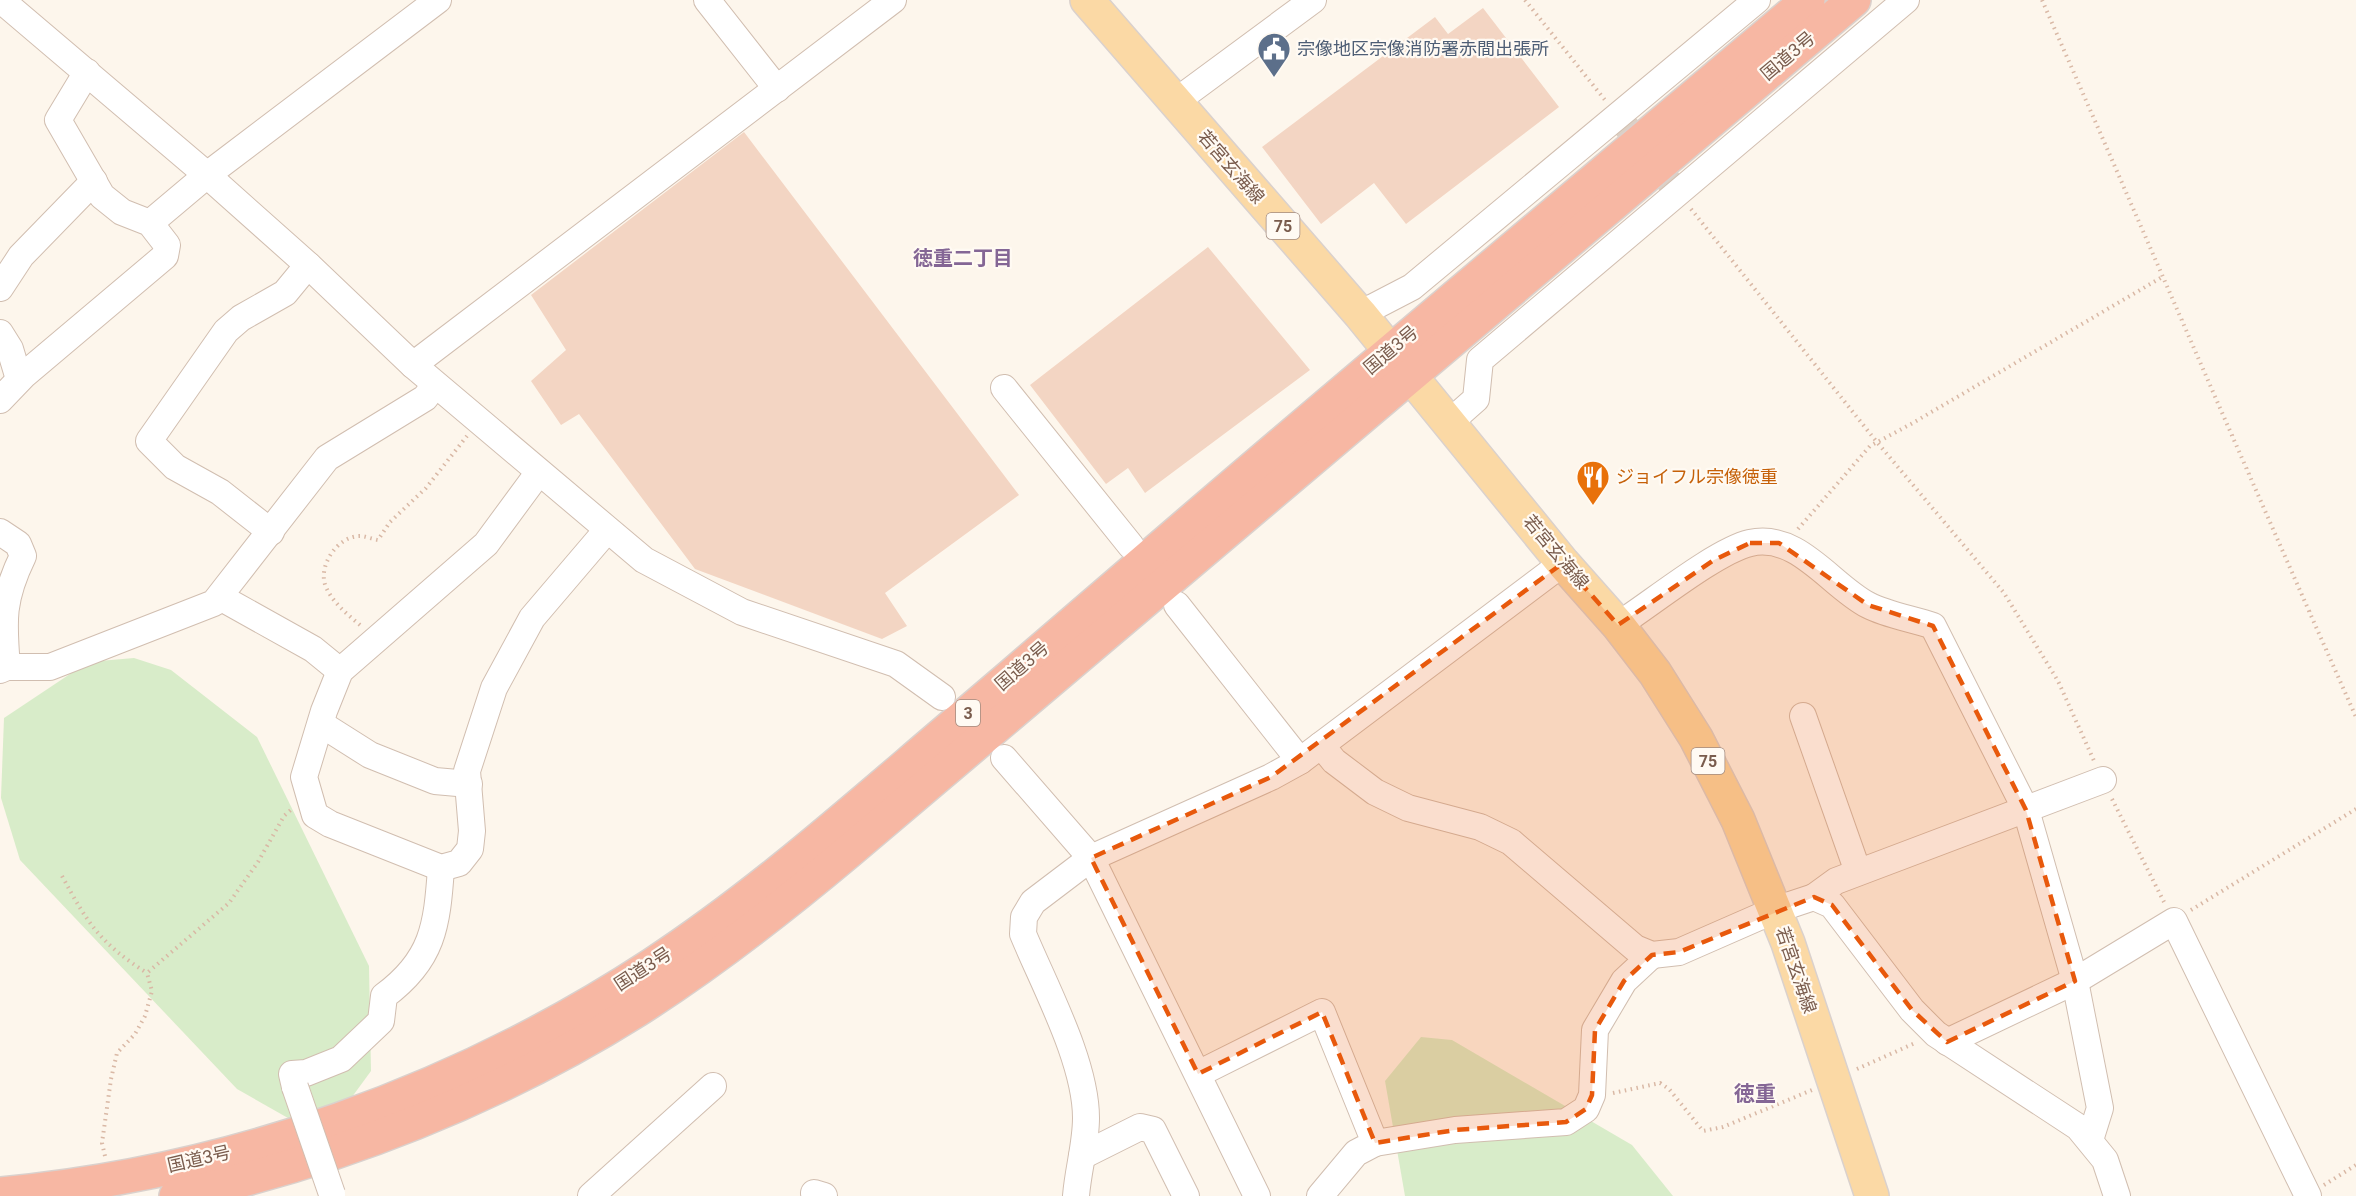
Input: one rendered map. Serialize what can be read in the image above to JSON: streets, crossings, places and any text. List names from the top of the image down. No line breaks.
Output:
{"streets":{"highway":["国道3号","3"],"main road":["若宮玄海線","75"]},"crossings":[["国道3号","若宮玄海線"]],"districts":["徳重二丁目","徳重"],"places":{"public building":["宗像地区宗像消防署赤間出張所"],"restaurant":["ジョイフル宗像徳重"]}}
